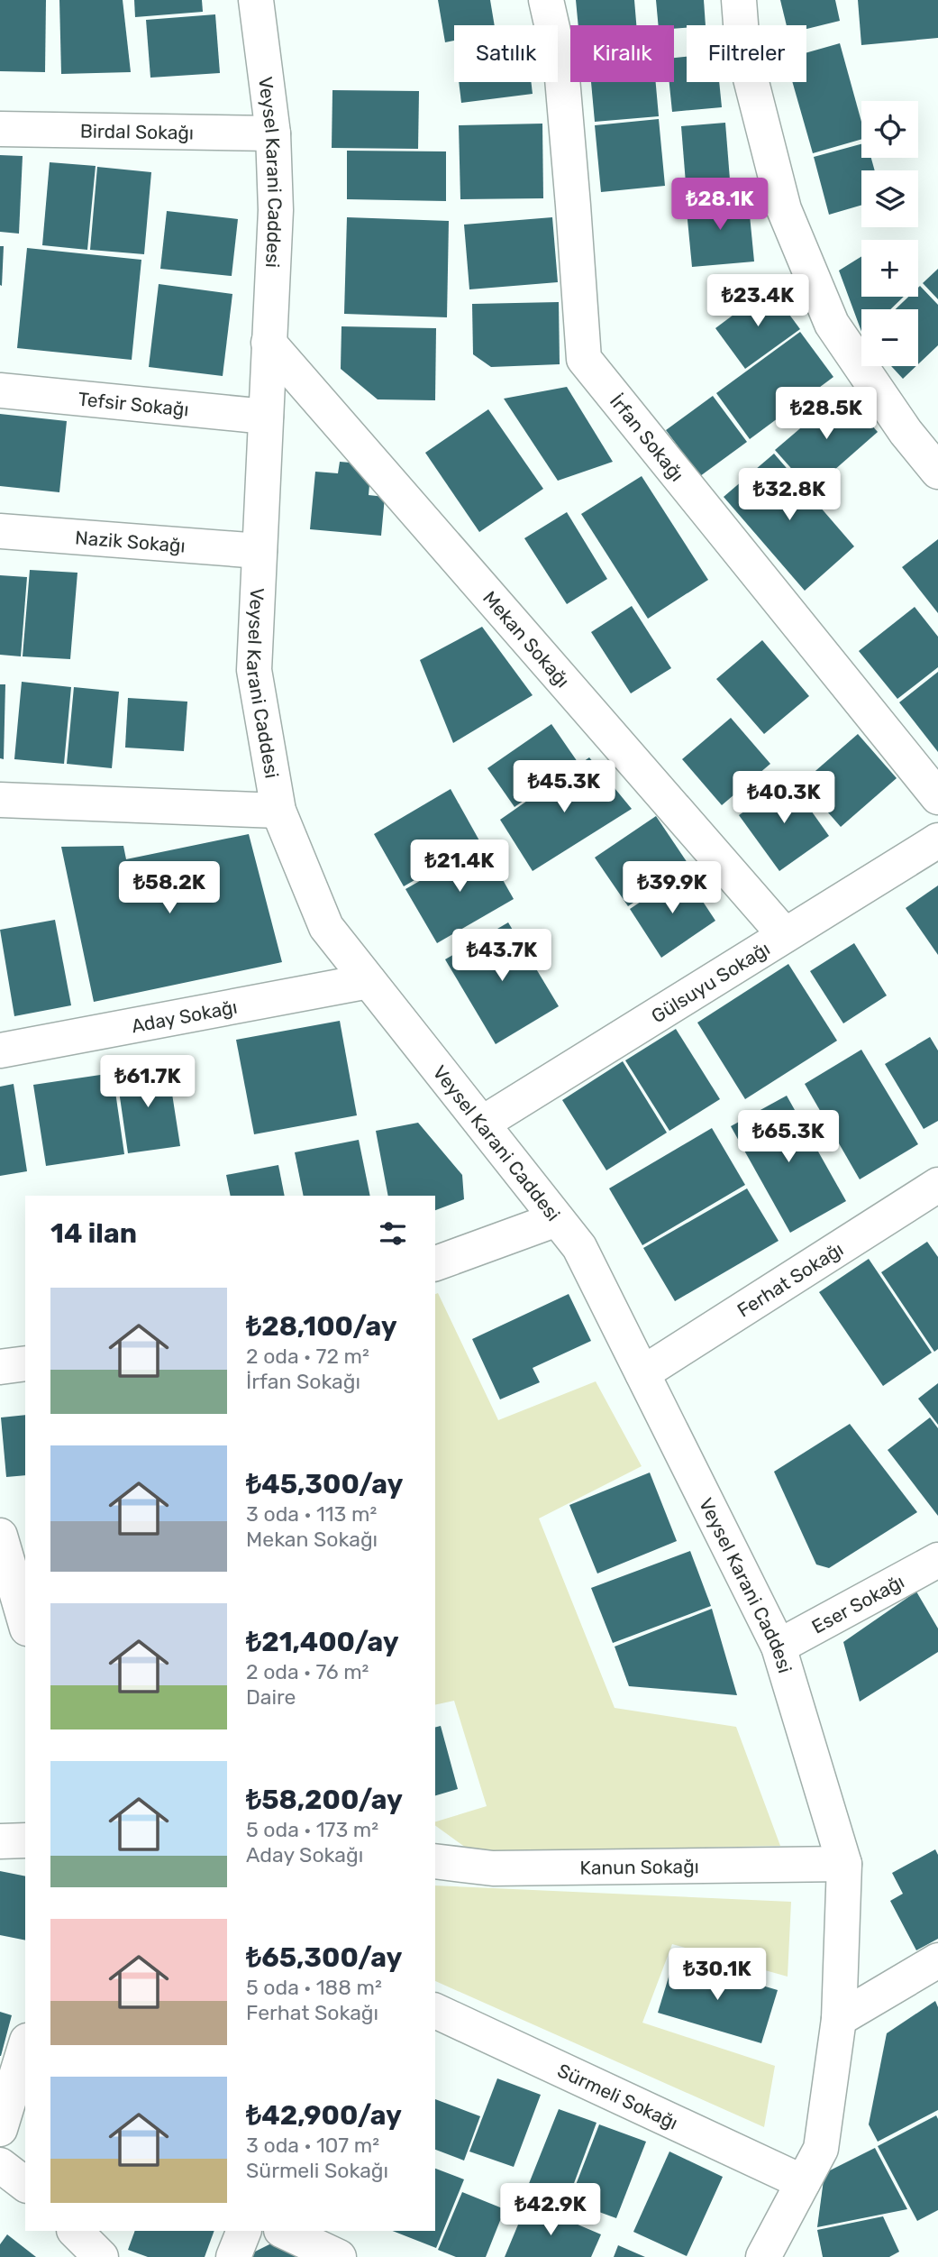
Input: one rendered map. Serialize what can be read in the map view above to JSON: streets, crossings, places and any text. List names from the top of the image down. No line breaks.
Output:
{"streets":{"street":["Birdal Sokağı","Veysel Karani Caddesi","Tefsir Sokağı","İrfan Sokağı","Nazik Sokağı","Mekan Sokağı","Gülsuyu Sokağı","Aday Sokağı","Ferhat Sokağı","Eser Sokağı","Kanun Sokağı","Sürmeli Sokağı"]},"crossings":[["Birdal Sokağı","Veysel Karani Caddesi"],["Veysel Karani Caddesi","Tefsir Sokağı"],["Veysel Karani Caddesi","Nazik Sokağı"],["Veysel Karani Caddesi","Mekan Sokağı"],["Veysel Karani Caddesi","Gülsuyu Sokağı"],["Veysel Karani Caddesi","Aday Sokağı"],["Veysel Karani Caddesi","Ferhat Sokağı"],["Veysel Karani Caddesi","Eser Sokağı"],["Veysel Karani Caddesi","Kanun Sokağı"],["Veysel Karani Caddesi","Sürmeli Sokağı"],["Mekan Sokağı","Gülsuyu Sokağı"]],"page":{"chip":["Satılık","Kiralık","Filtreler"],"map_buttons":["+","−"],"price":["₺28.1K","₺23.4K","₺28.5K","₺32.8K","₺45.3K","₺40.3K","₺21.4K","₺58.2K","₺39.9K","₺43.7K","₺61.7K","₺65.3K","₺30.1K","₺42.9K"],"heading":"14 ilan","list":[{"name":"₺28,100/ay","note":"2 oda · 72 m² · İrfan Sokağı"},{"name":"₺45,300/ay","note":"3 oda · 113 m² · Mekan Sokağı"},{"name":"₺21,400/ay","note":"2 oda · 76 m² · Daire"},{"name":"₺58,200/ay","note":"5 oda · 173 m² · Aday Sokağı"},{"name":"₺65,300/ay","note":"5 oda · 188 m² · Ferhat Sokağı"},{"name":"₺42,900/ay","note":"3 oda · 107 m² · Sürmeli Sokağı"}]}}
